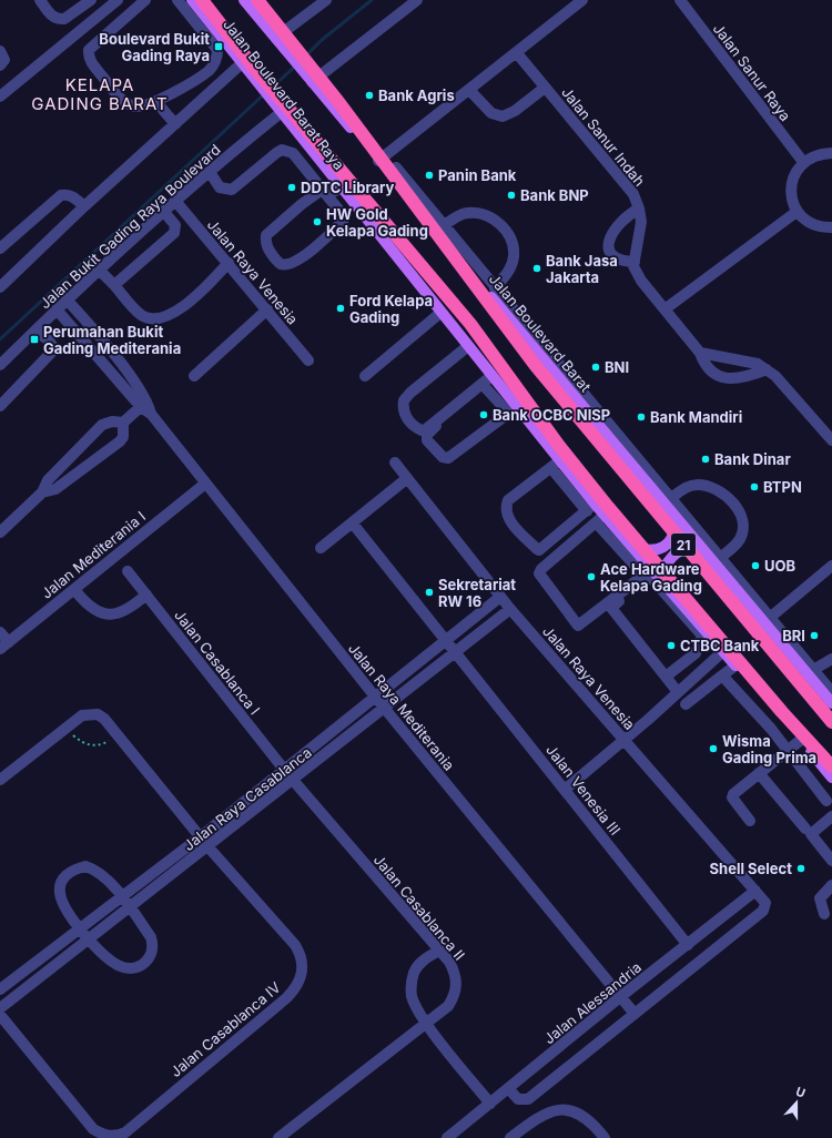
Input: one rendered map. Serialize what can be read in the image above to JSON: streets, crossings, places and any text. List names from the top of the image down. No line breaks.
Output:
{"streets":{"highway":["21"],"main road":["Jalan Boulevard Barat Raya","Jalan Boulevard Barat"],"street":["Jalan Sanur Raya","Jalan Sanur Indah","Jalan Bukit Gading Raya Boulevard","Jalan Raya Venesia","Jalan Mediterania I","Jalan Casablanca I","Jalan Raya Mediterania","Jalan Venesia III","Jalan Raya Casablanca","Jalan Casablanca II","Jalan Alessandria","Jalan Casablanca IV"]},"crossings":[["Jalan Boulevard Barat Raya","Jalan Bukit Gading Raya Boulevard"],["Jalan Bukit Gading Raya Boulevard","Jalan Raya Venesia"],["Jalan Bukit Gading Raya Boulevard","Jalan Raya Mediterania"],["Jalan Raya Venesia","Jalan Raya Mediterania"],["Jalan Raya Venesia","Jalan Raya Casablanca"],["Jalan Raya Venesia","Jalan Alessandria"],["Jalan Mediterania I","Jalan Raya Mediterania"],["Jalan Casablanca I","Jalan Raya Casablanca"],["Jalan Casablanca I","Jalan Casablanca II"],["Jalan Raya Mediterania","Jalan Raya Casablanca"],["Jalan Raya Mediterania","Jalan Alessandria"],["Jalan Venesia III","Jalan Raya Casablanca"],["Jalan Venesia III","Jalan Alessandria"],["Jalan Raya Casablanca","Jalan Casablanca II"],["Jalan Raya Casablanca","Jalan Casablanca IV"]],"districts":["KELAPA GADING BARAT"],"places":{"transit":["Boulevard Bukit Gading Raya","Perumahan Bukit Gading Mediterania"],"other":["Bank Agris","Panin Bank","DDTC Library","Bank BNP","HW Gold Kelapa Gading","Bank Jasa Jakarta","Ford Kelapa Gading","BNI","Bank OCBC NISP","Bank Mandiri","Bank Dinar","BTPN","UOB","Ace Hardware Kelapa Gading","Sekretariat RW 16","BRI","CTBC Bank","Wisma Gading Prima","Shell Select"]},"north":"top"}
